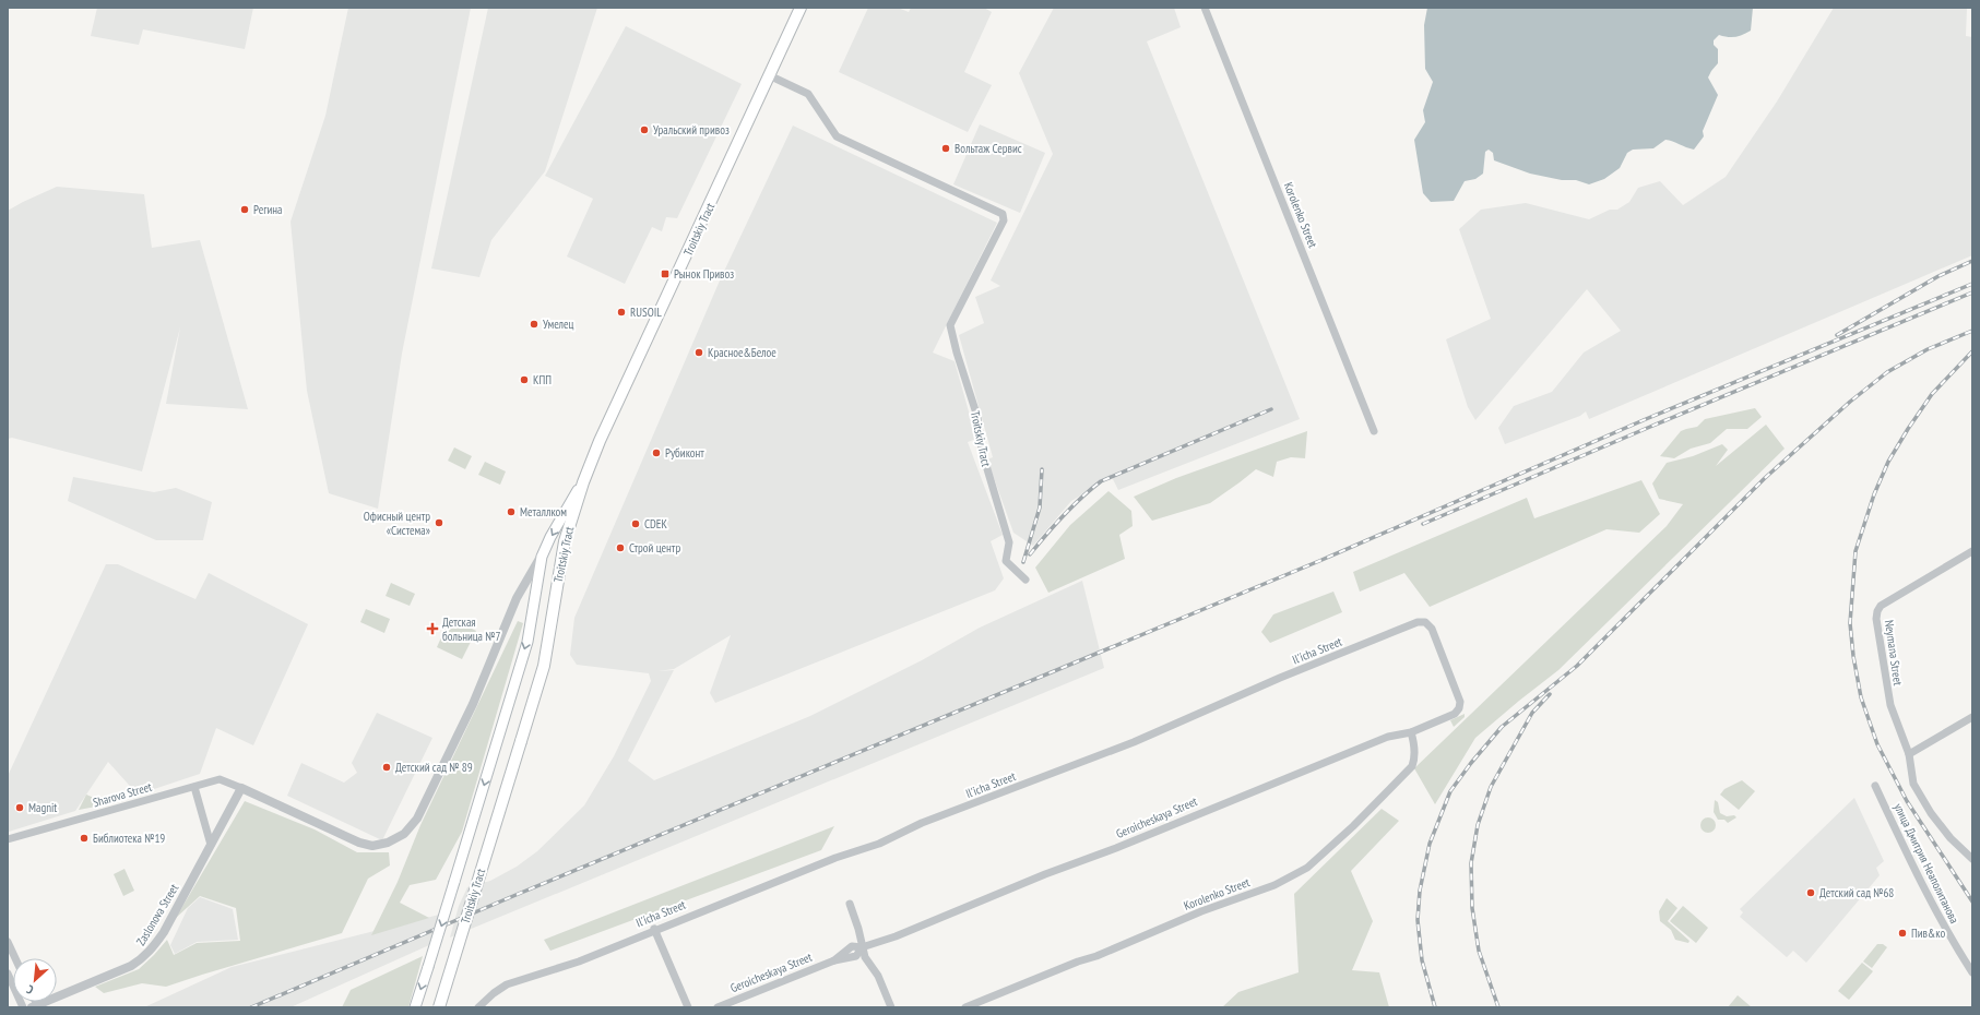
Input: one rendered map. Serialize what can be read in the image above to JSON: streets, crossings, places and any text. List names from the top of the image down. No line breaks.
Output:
{"streets":{"main road":["Troitskiy Tract"],"street":["Korolenko Street","Il'icha Street","Neymana Street","Sharova Street","Geroicheskaya Street","улица Дмитрия Неаполитанова","Zaslonova Street"]},"crossings":[["Korolenko Street","Geroicheskaya Street"],["Il'icha Street","Geroicheskaya Street"],["Sharova Street","Zaslonova Street"]],"places":{"other":["Уральский привоз","Вольтаж Сервис","Регина","RUSOIL","Умелец","Красное&Белое","КПП","Рубиконт","Металлком","Офисный центр «Система»","CDEK","Строй центр","Детский сад № 89","Magnit","Библиотека №19","Детский сад №68","Пив&ко"],"transit":["Рынок Привоз"],"health":["Детская больница №7"]},"north":"bottom left"}
